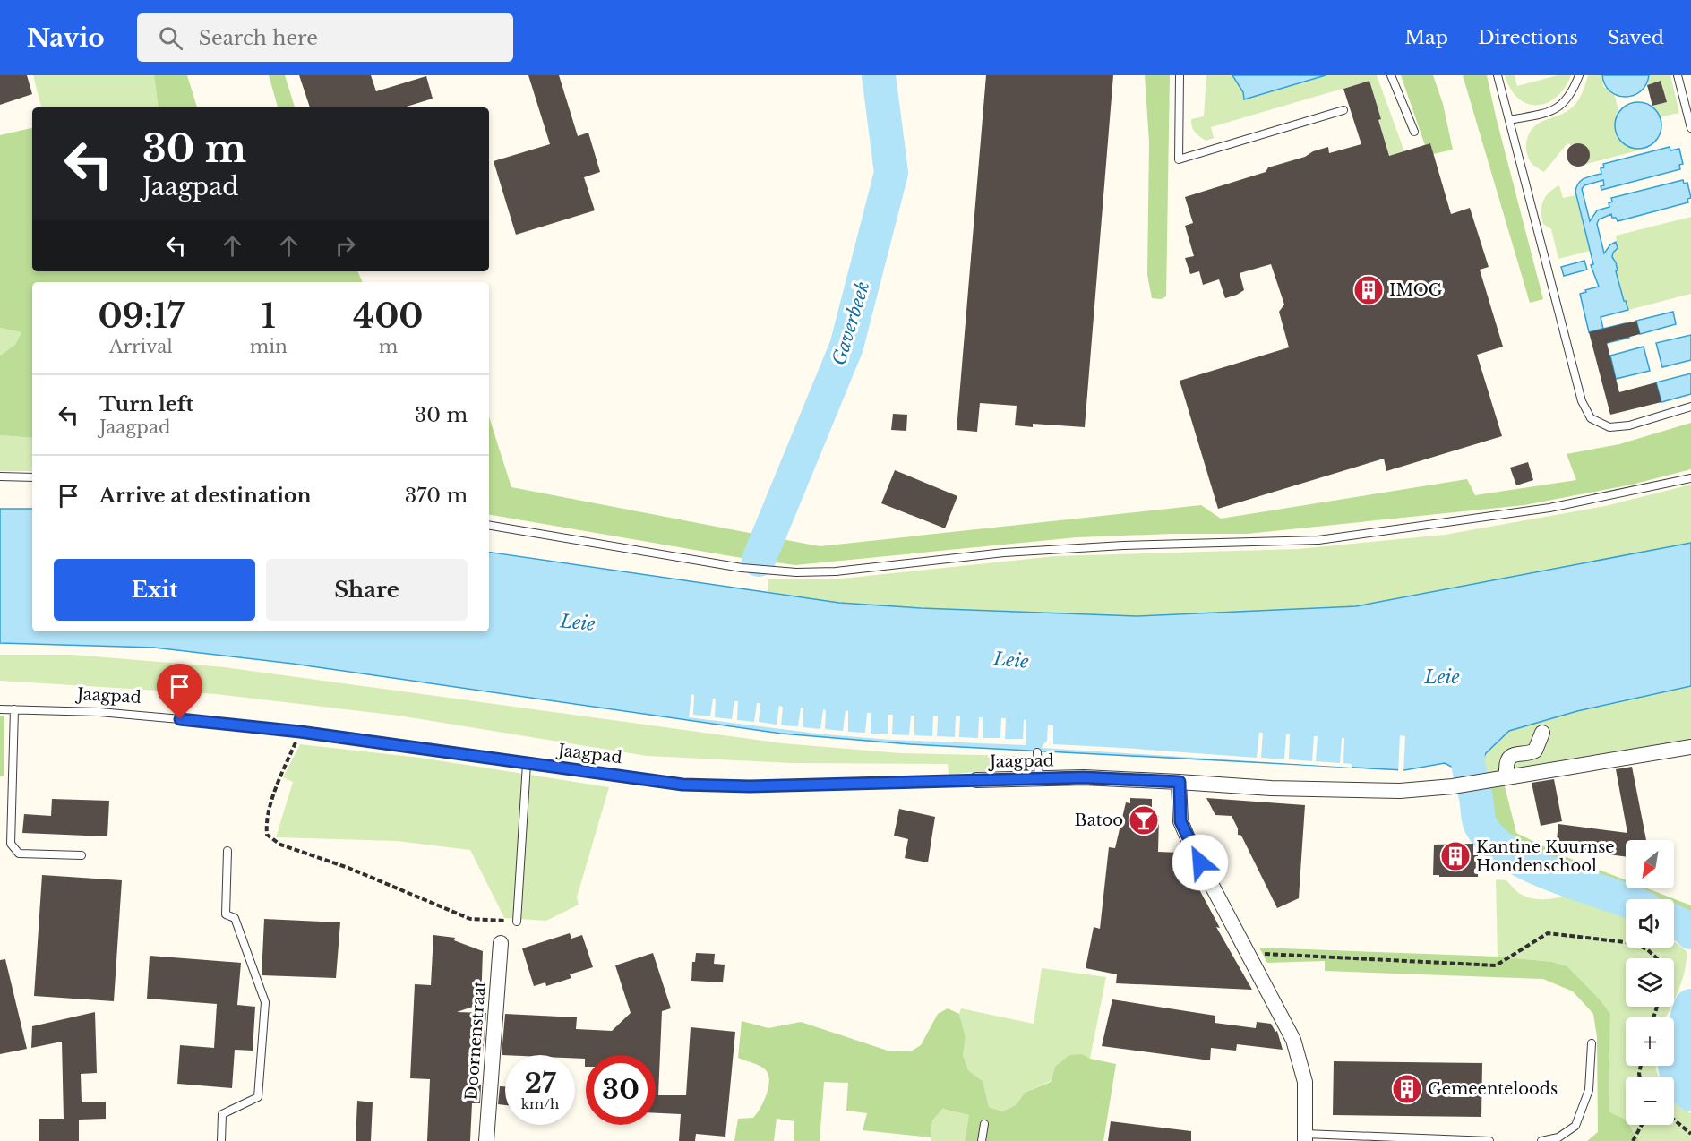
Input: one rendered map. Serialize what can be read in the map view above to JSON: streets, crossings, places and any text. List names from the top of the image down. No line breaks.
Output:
{"streets":{"street":["Jaagpad","Doornenstraat"]},"water":["Gaverbeek","Leie"],"places":{"building":["IMOG","Kantine Kuurnse Hondenschool","Gemeenteloods"],"bar":["Batoo"]},"north":"bottom left","page":{"header":"Navio","search":"Search here","nav":["Map","Directions","Saved"],"turn":["30 m","Jaagpad"],"eta":["09:17","Arrival","1","min","400","m"],"list":[{"name":"Turn left","note":"Jaagpad","value":"30 m"},{"name":"Arrive at destination","value":"370 m"}],"buttons":["Exit","Share"],"map_buttons":["+","−"],"speed":"27 km/h","limit":"30"}}
